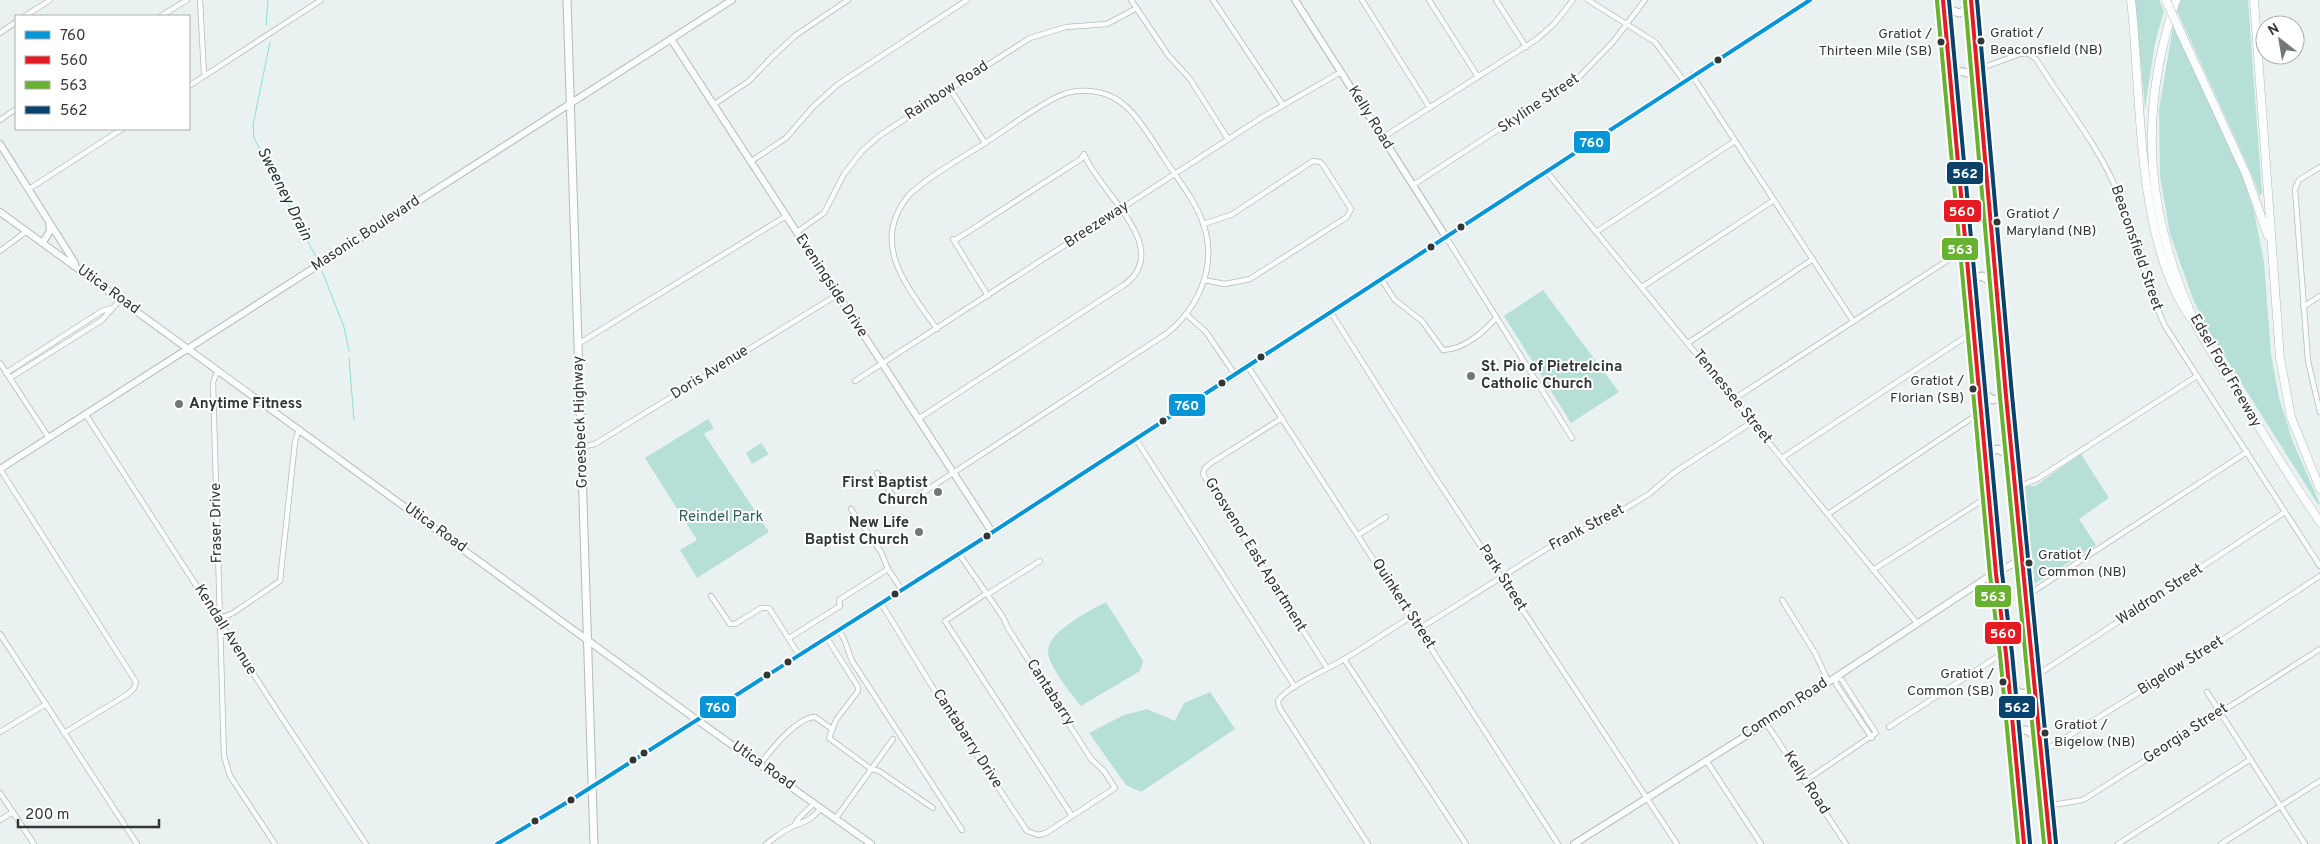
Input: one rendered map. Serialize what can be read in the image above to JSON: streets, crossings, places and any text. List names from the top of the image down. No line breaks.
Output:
{"streets":{"highway":["Edsel Ford Freeway"],"main road":["Kelly Road","Masonic Boulevard","Eveningside Drive","Utica Road","Groesbeck Highway","Common Road"],"street":["Rainbow Road","Skyline Street","Breezeway","Beaconsfield Street","Doris Avenue","Tennessee Street","Fraser Drive","Frank Street","Grosvenor East Apartment","Park Street","Waldron Street","Quinkert Street","Kendall Avenue","Bigelow Street","Cantabarry","Georgia Street","Cantabarry Drive"]},"crossings":[["Rainbow Road","Eveningside Drive"],["Skyline Street","Kelly Road"],["Kelly Road","Breezeway"],["Kelly Road","Common Road"],["Breezeway","Eveningside Drive"],["Masonic Boulevard","Eveningside Drive"],["Masonic Boulevard","Utica Road"],["Masonic Boulevard","Groesbeck Highway"],["Masonic Boulevard","Kendall Avenue"],["Beaconsfield Street","Waldron Street"],["Eveningside Drive","Doris Avenue"],["Utica Road","Groesbeck Highway"],["Utica Road","Fraser Drive"],["Doris Avenue","Groesbeck Highway"],["Tennessee Street","Frank Street"],["Tennessee Street","Common Road"],["Fraser Drive","Kendall Avenue"],["Frank Street","Park Street"],["Frank Street","Quinkert Street"],["Grosvenor East Apartment","Quinkert Street"],["Park Street","Common Road"],["Cantabarry","Cantabarry Drive"]],"water":["Sweeney Drain"],"parks":["Reindel Park"],"places":["Gratiot / Beaconsfield (NB)","Gratiot / Thirteen Mile (SB)","Gratiot / Maryland (NB)","St. Pio of Pietrelcina Catholic Church","Gratiot / Florian (SB)","Anytime Fitness","First Baptist Church","New Life Baptist Church","Gratiot / Common (NB)","Gratiot / Common (SB)","Gratiot / Bigelow (NB)"],"lines":["transit line 760","transit line 560","transit line 562","transit line 563"],"legend":["760","560","563","562"],"scale_bar":"200 m","north":"top left"}
